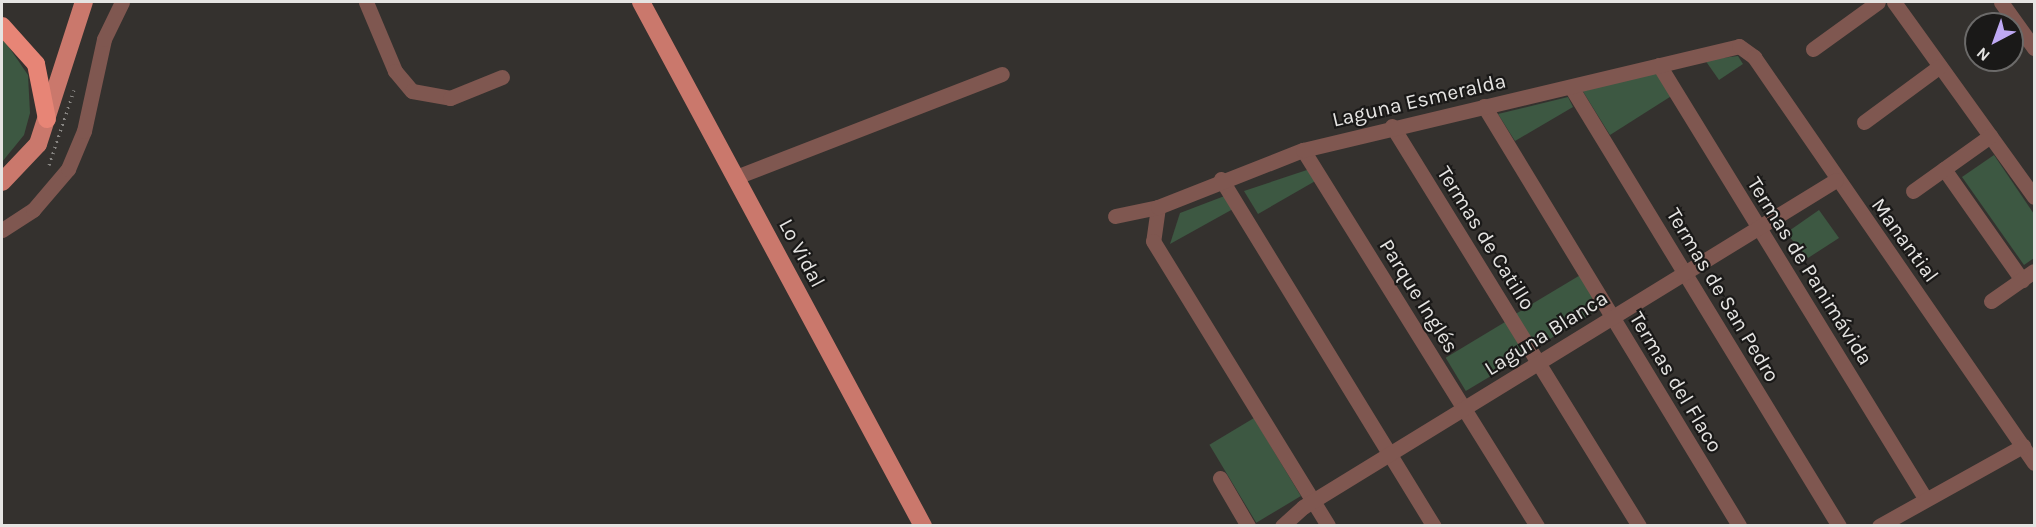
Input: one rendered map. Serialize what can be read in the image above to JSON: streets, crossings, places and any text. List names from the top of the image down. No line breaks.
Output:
{"streets":{"main road":["Lo Vidal"],"street":["Laguna Esmeralda","Termas de Catillo","Manantial","Termas de Panimávida","Termas de San Pedro","Parque Inglés","Laguna Blanca","Termas del Flaco"]},"crossings":[["Laguna Esmeralda","Termas de Catillo"],["Laguna Esmeralda","Manantial"],["Laguna Esmeralda","Termas de Panimávida"],["Laguna Esmeralda","Termas de San Pedro"],["Laguna Esmeralda","Parque Inglés"],["Laguna Esmeralda","Termas del Flaco"],["Termas de Catillo","Laguna Blanca"],["Manantial","Laguna Blanca"],["Termas de Panimávida","Laguna Blanca"],["Termas de San Pedro","Laguna Blanca"],["Parque Inglés","Laguna Blanca"],["Laguna Blanca","Termas del Flaco"]],"north":"bottom left"}
